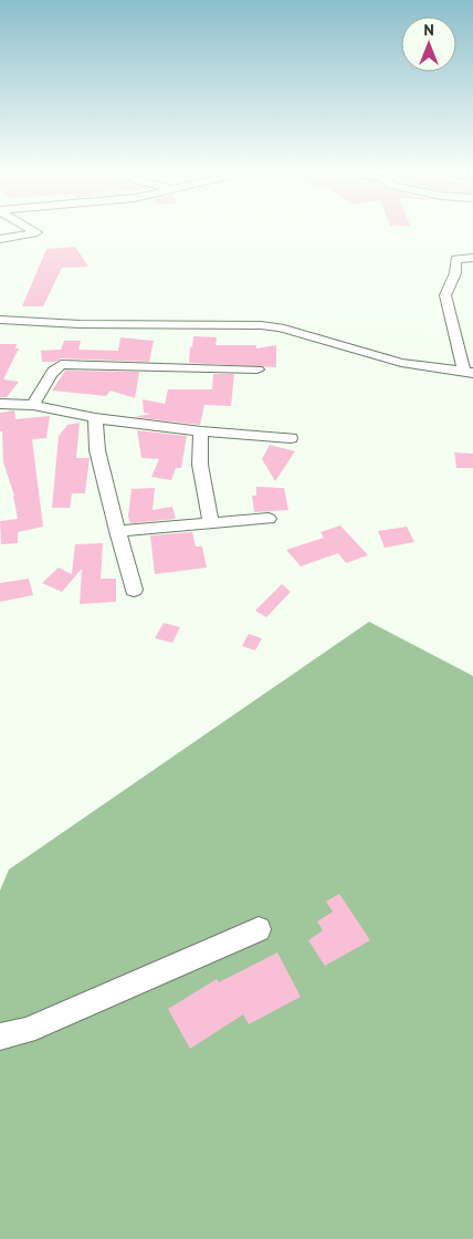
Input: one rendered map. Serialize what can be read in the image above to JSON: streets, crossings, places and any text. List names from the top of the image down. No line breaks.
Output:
{"north":"top"}
